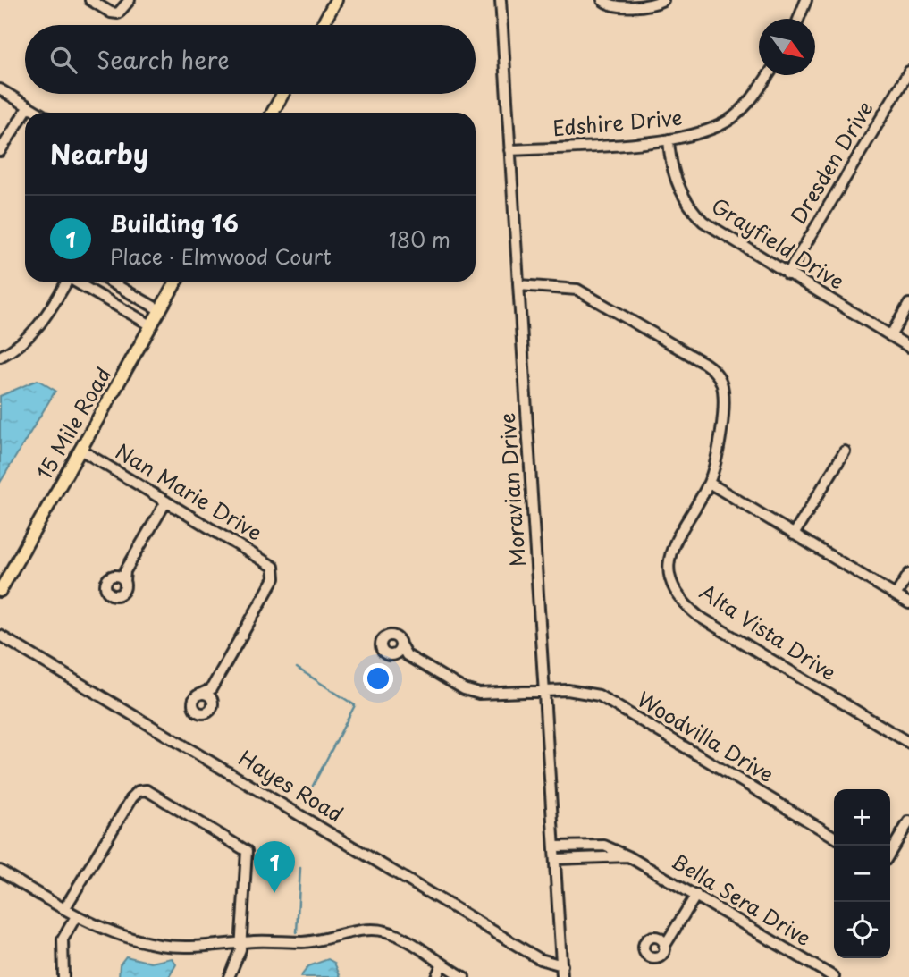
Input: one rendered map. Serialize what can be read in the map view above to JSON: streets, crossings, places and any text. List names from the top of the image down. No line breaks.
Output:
{"streets":{"main road":["15 Mile Road"],"street":["Edshire Drive","Dresden Drive","Grayfield Drive","Moravian Drive","Nan Marie Drive","Alta Vista Drive","Woodvilla Drive","Hayes Road","Bella Sera Drive"]},"crossings":[["Edshire Drive","Grayfield Drive"],["Edshire Drive","Moravian Drive"],["Dresden Drive","Grayfield Drive"],["15 Mile Road","Nan Marie Drive"],["Moravian Drive","Alta Vista Drive"],["Moravian Drive","Woodvilla Drive"],["Moravian Drive","Hayes Road"],["Moravian Drive","Bella Sera Drive"]],"north":"bottom right","page":{"search":"Search here","heading":"Nearby","list":[{"mark":"1","name":"Building 16","note":"Place · Elmwood Court","value":"180 m"}],"map_buttons":["+","−"],"pins":"1"}}
